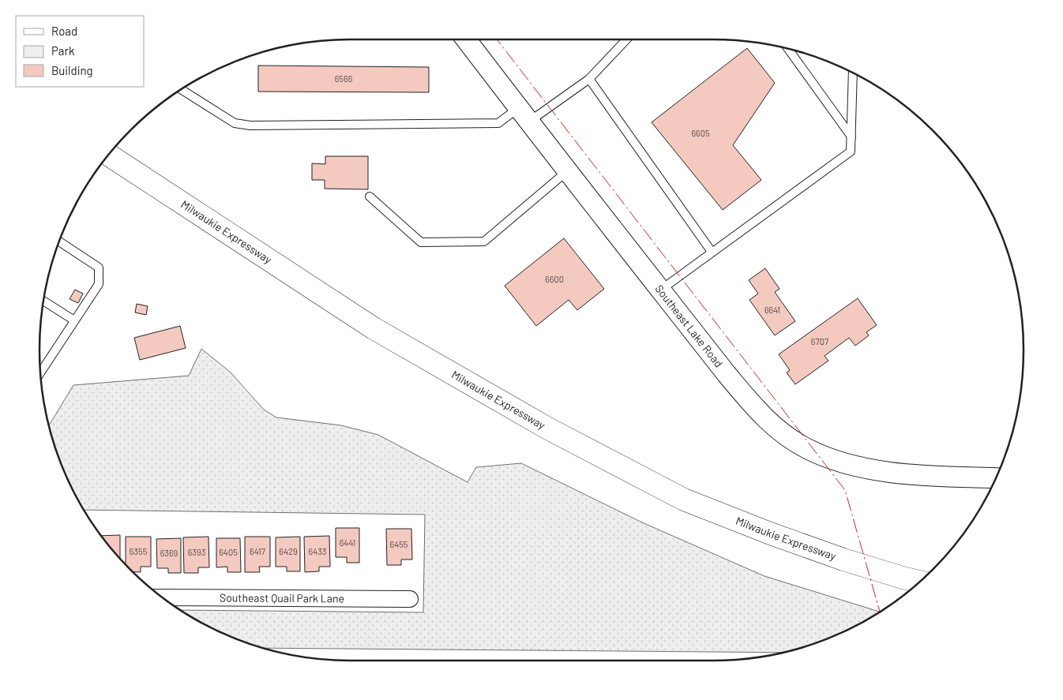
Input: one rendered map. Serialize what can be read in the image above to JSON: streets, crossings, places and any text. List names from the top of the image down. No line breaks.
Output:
{"streets":{"highway":["Milwaukie Expressway"],"street":["Southeast Lake Road","Southeast Quail Park Lane"]},"house_numbers":["6566","6605","6600","6641","6707","6441","6455","6355","6417","6429","6433","6393","6405","6369"],"legend":["Road","Park","Building"]}
